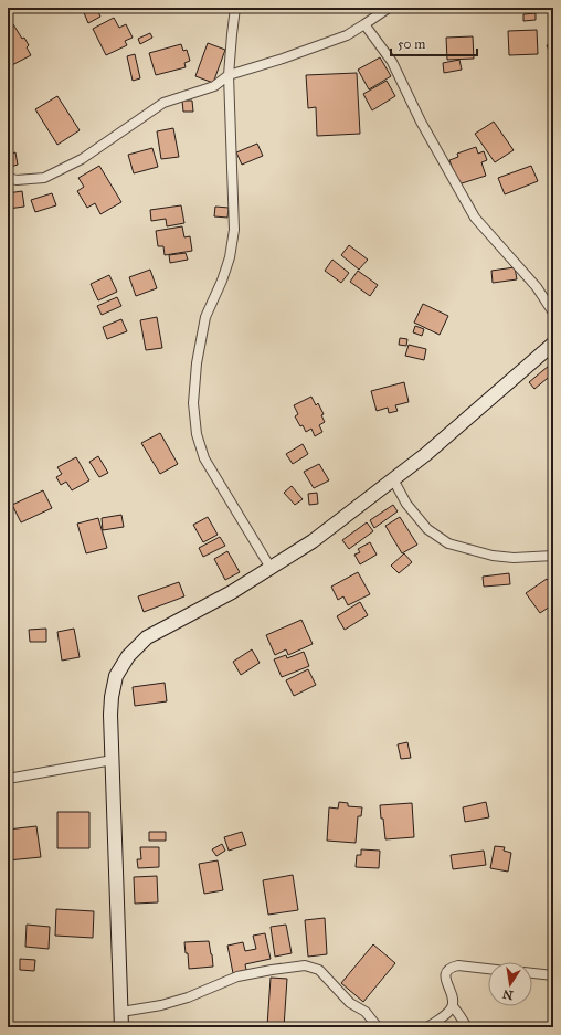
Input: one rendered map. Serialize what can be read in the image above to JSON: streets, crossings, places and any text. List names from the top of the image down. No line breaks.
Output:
{"scale_bar":"50 m","north":"bottom"}
